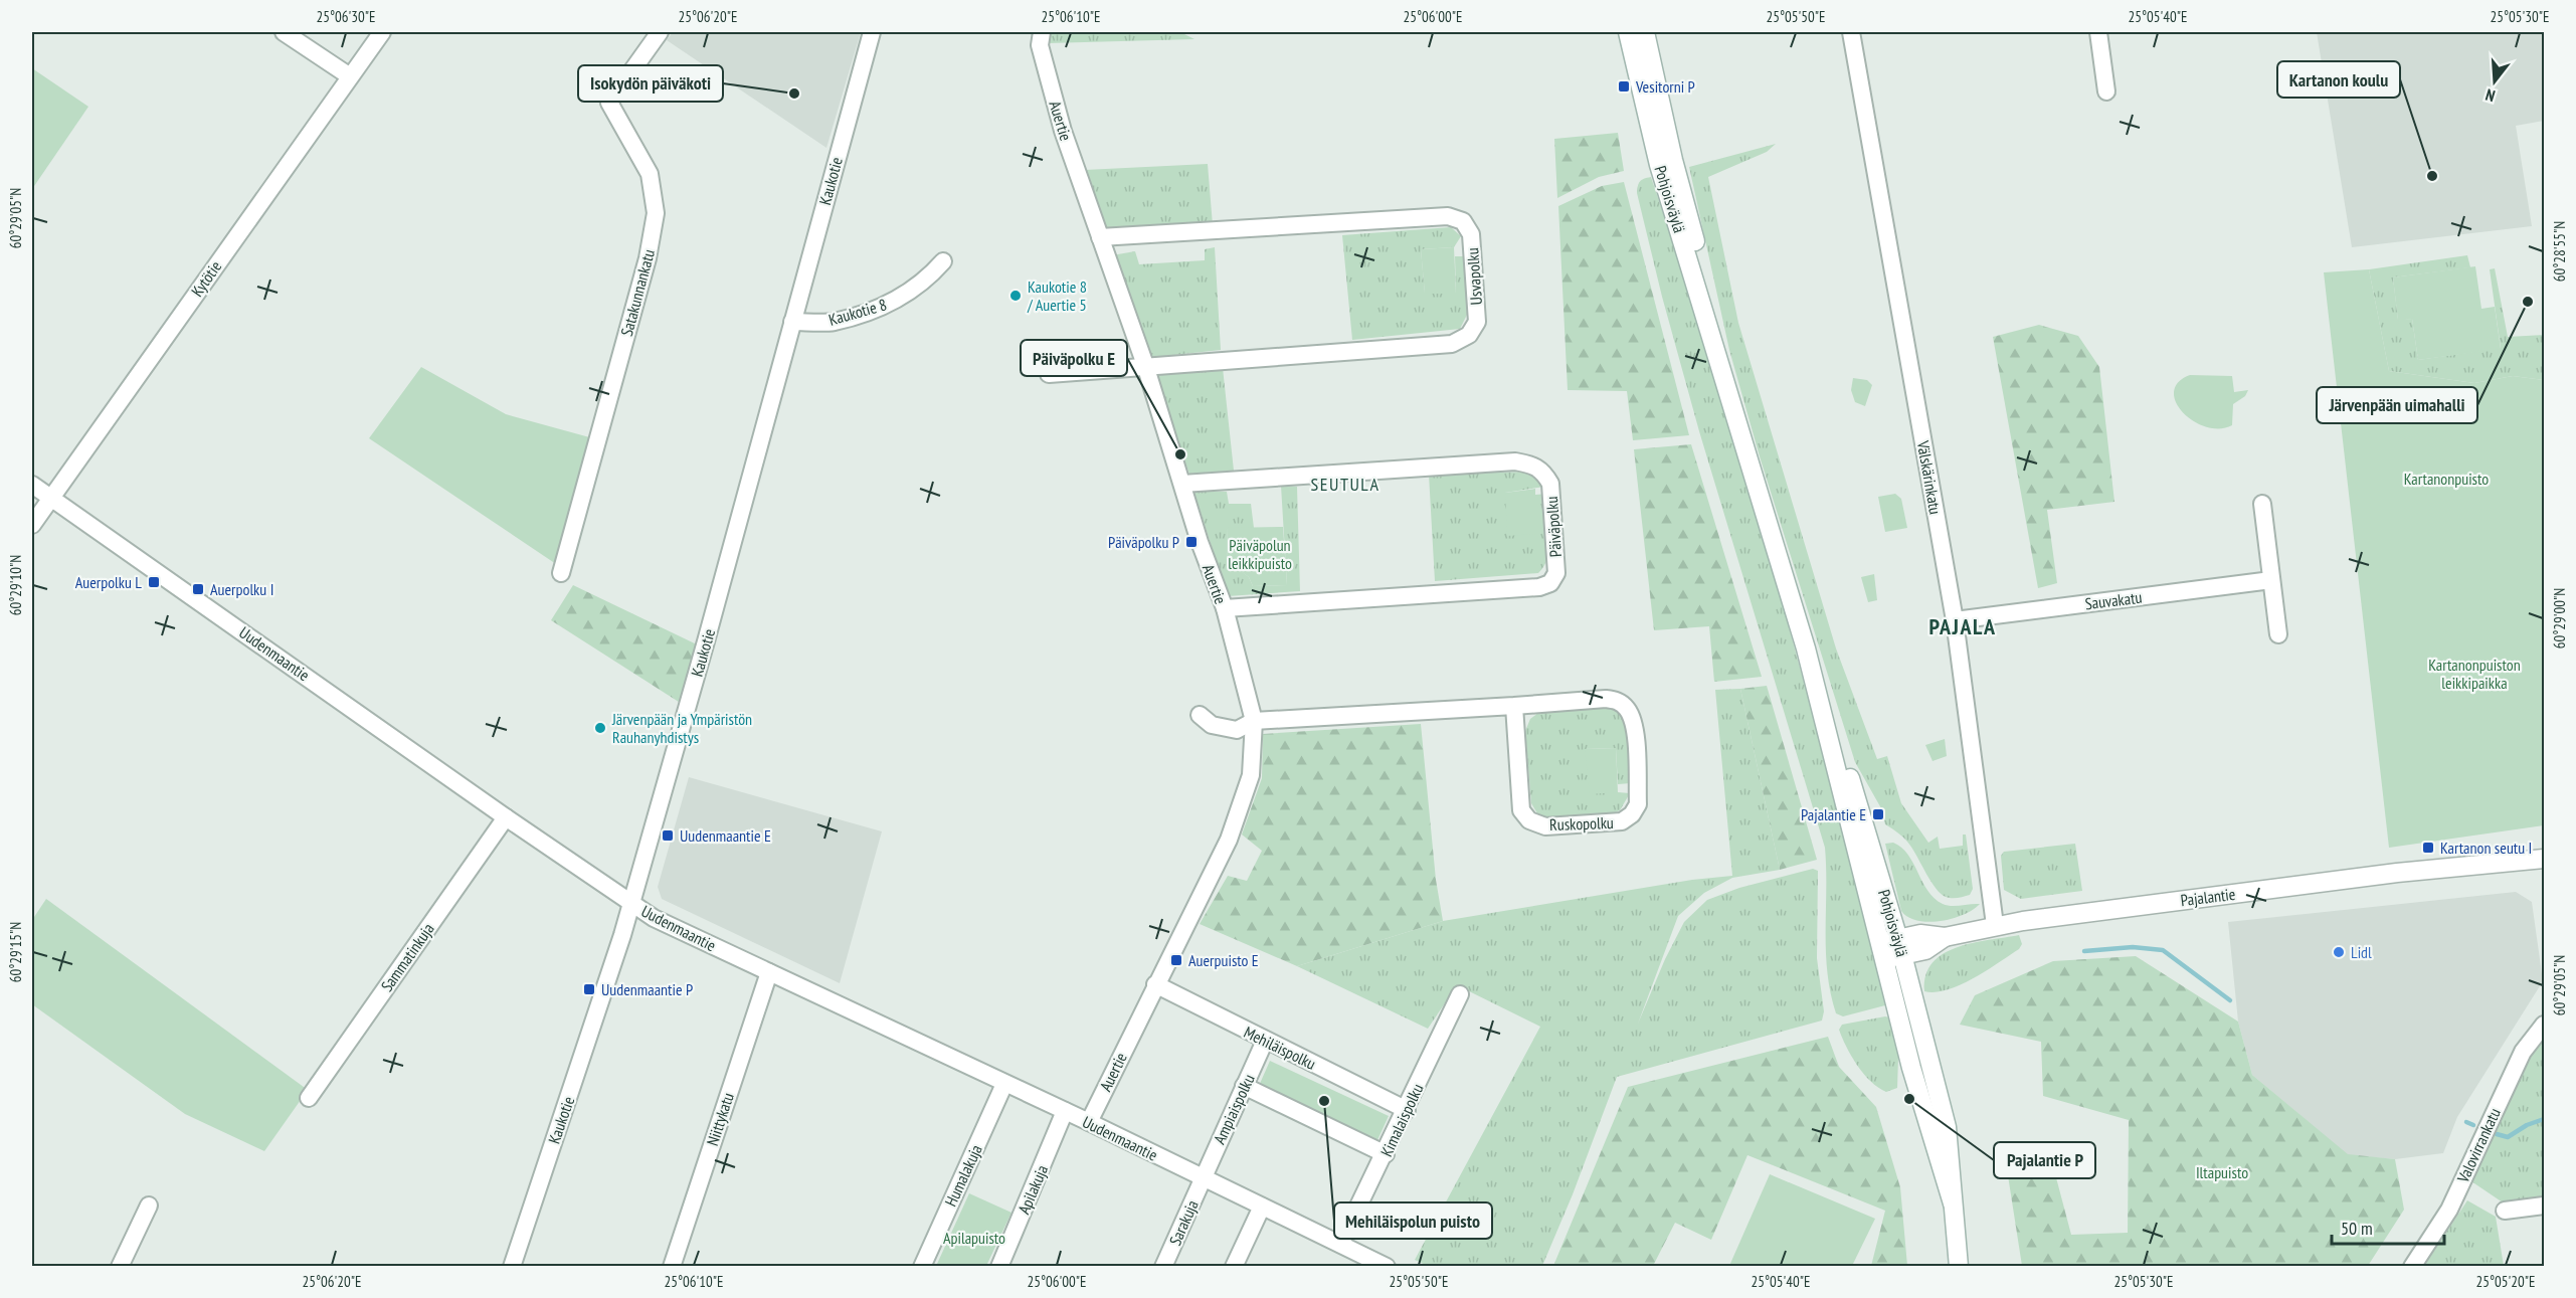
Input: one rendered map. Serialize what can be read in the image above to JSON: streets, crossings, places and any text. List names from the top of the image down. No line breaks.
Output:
{"streets":{"main road":["Pohjoisväylä","Pajalantie"],"street":["Auertie","Kaukotie","Usvapolku","Kytötie","Satakunnankatu","Kaukotie 8","Välskärinkatu","Päiväpolku","Sauvakatu","Uudenmaantie","Ruskopolku","Sammatinkuja","Mehiläispolku","Ampiaispolku","Niittykatu","Kimalaispolku","Valovirrankatu","Humalakuja","Apilakuja","Sarakuja"]},"crossings":[["Auertie","Usvapolku"],["Auertie","Päiväpolku"],["Auertie","Uudenmaantie"],["Auertie","Ruskopolku"],["Auertie","Mehiläispolku"],["Kaukotie","Kaukotie 8"],["Kaukotie","Uudenmaantie"],["Pohjoisväylä","Pajalantie"],["Kytötie","Uudenmaantie"],["Välskärinkatu","Sauvakatu"],["Välskärinkatu","Pajalantie"],["Uudenmaantie","Sammatinkuja"],["Uudenmaantie","Ampiaispolku"],["Uudenmaantie","Niittykatu"],["Uudenmaantie","Kimalaispolku"],["Uudenmaantie","Humalakuja"],["Uudenmaantie","Apilakuja"],["Uudenmaantie","Sarakuja"],["Mehiläispolku","Ampiaispolku"],["Mehiläispolku","Kimalaispolku"],["Ampiaispolku","Sarakuja"]],"districts":["SEUTULA","PAJALA"],"parks":["Kartanonpuisto","Päiväpolun leikkipuisto","Kartanonpuiston leikkipaikka","Iltapuisto","Apilapuisto"],"places":{"transit":["Vesitorni P","Päiväpolku P","Auerpolku L","Auerpolku I","Pajalantie E","Uudenmaantie E","Kartanon seutu I","Auerpuisto E","Uudenmaantie P"],"other":["Isokydön päiväkoti","Kartanon koulu","Kaukotie 8 / Auertie 5","Järvenpään uimahalli","Päiväpolku E","Järvenpään ja Ympäristön Rauhanyhdistys","Lidl","Pajalantie P","Mehiläispolun puisto"]},"scale_bar":"50 m","north":"bottom","coordinates":["25°06'30\"E","25°06'20\"E","25°06'10\"E","25°06'00\"E","25°05'50\"E","25°05'40\"E","25°05'30\"E","60°29'05\"N","60°28'55\"N","60°29'10\"N","60°29'00\"N","60°29'15\"N","25°05'20\"E"]}
